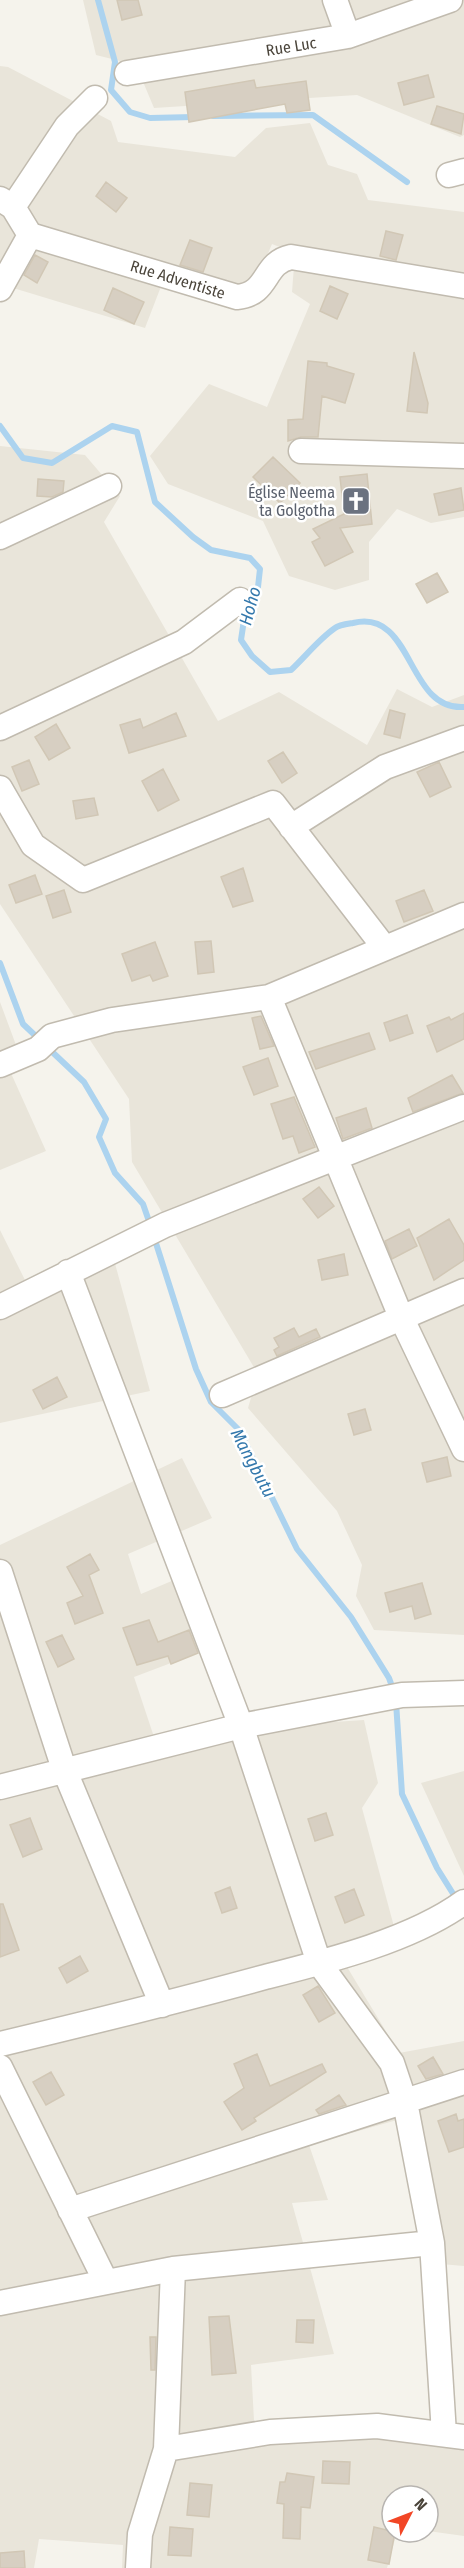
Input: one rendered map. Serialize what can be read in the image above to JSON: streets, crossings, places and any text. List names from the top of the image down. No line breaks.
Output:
{"streets":{"street":["Rue Luc","Rue Adventiste"]},"water":["Hoho","Mangbutu"],"places":{"church":["Église Neema ta Golgotha"]},"north":"top right"}
